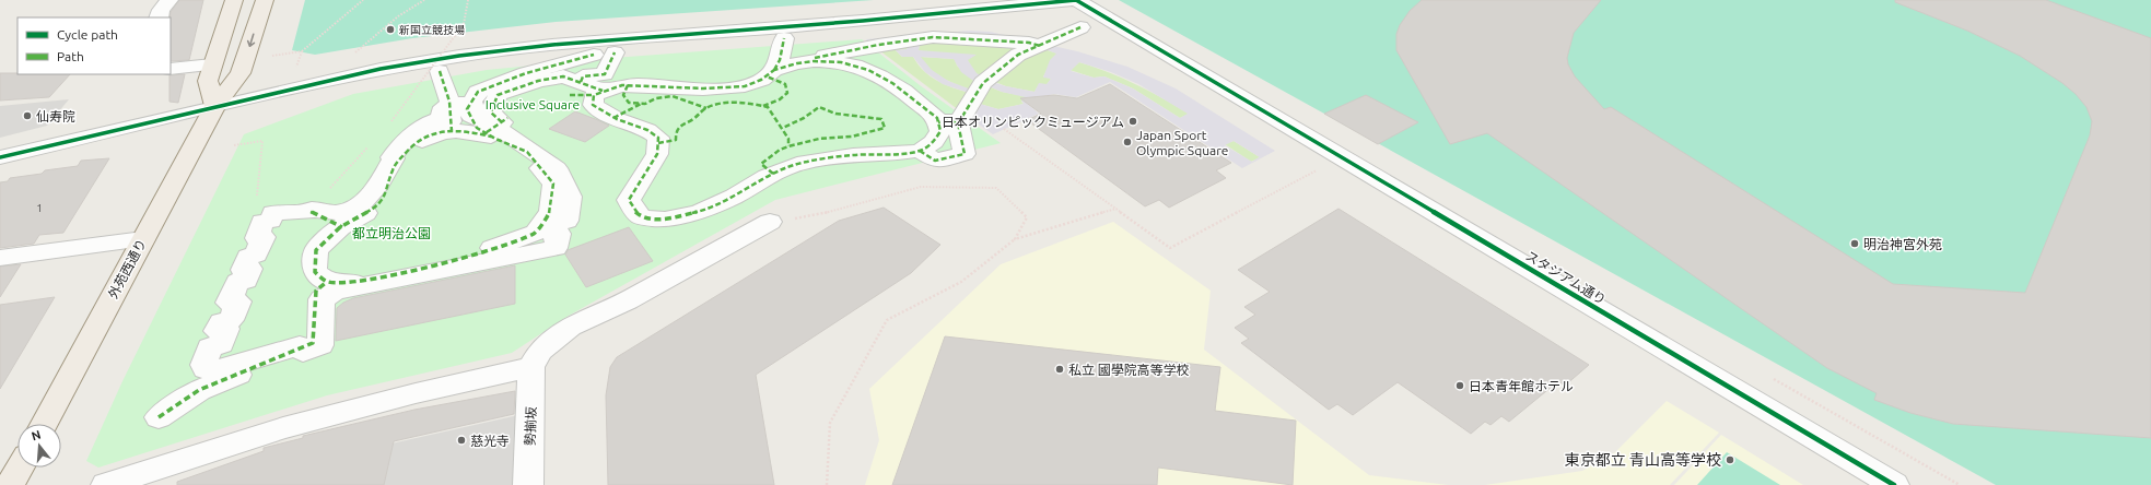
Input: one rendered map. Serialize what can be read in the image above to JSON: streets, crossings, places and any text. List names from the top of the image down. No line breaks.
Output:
{"streets":{"main road":["外苑西通り"],"street":["スタジアム通り","勢揃坂"]},"parks":["Inclusive Square","都立明治公園"],"places":["新国立競技場","仙寿院","日本オリンピックミュージアム","Japan Sport Olympic Square","明治神宮外苑","私立 國學院高等学校","日本青年館ホテル","慈光寺","東京都立 青山高等学校"],"house_numbers":["1"],"legend":["Cycle path","Path"],"north":"top"}
